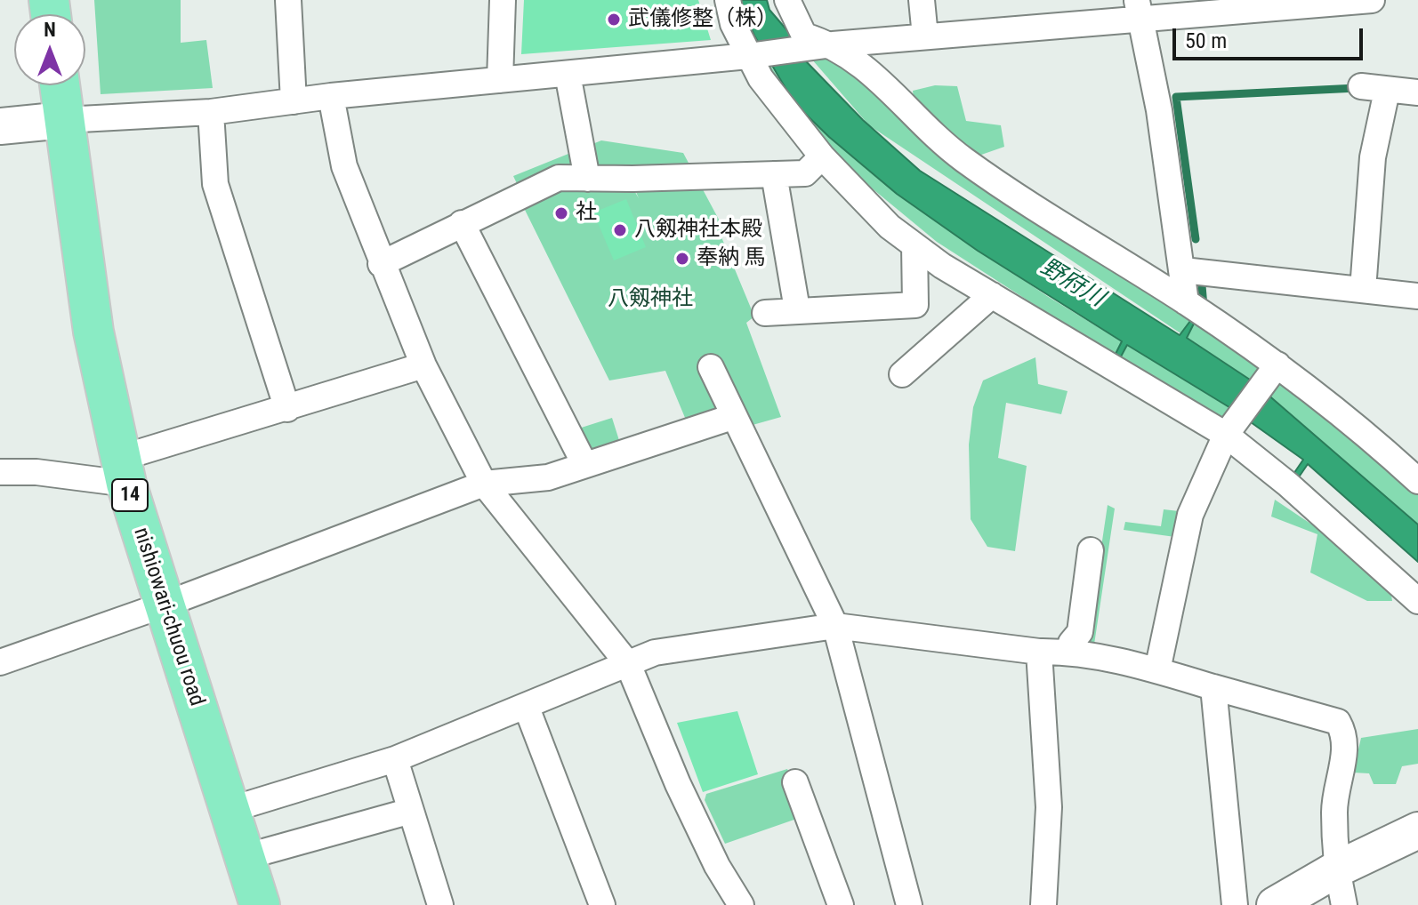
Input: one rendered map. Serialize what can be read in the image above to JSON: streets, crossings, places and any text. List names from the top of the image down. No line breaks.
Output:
{"streets":{"main road":["14","nishiowari-chuou road"]},"water":["野府川"],"parks":["八剱神社"],"places":["武儀修整（株）","社","八剱神社本殿","奉納 馬"],"scale_bar":"50 m","north":"top"}
